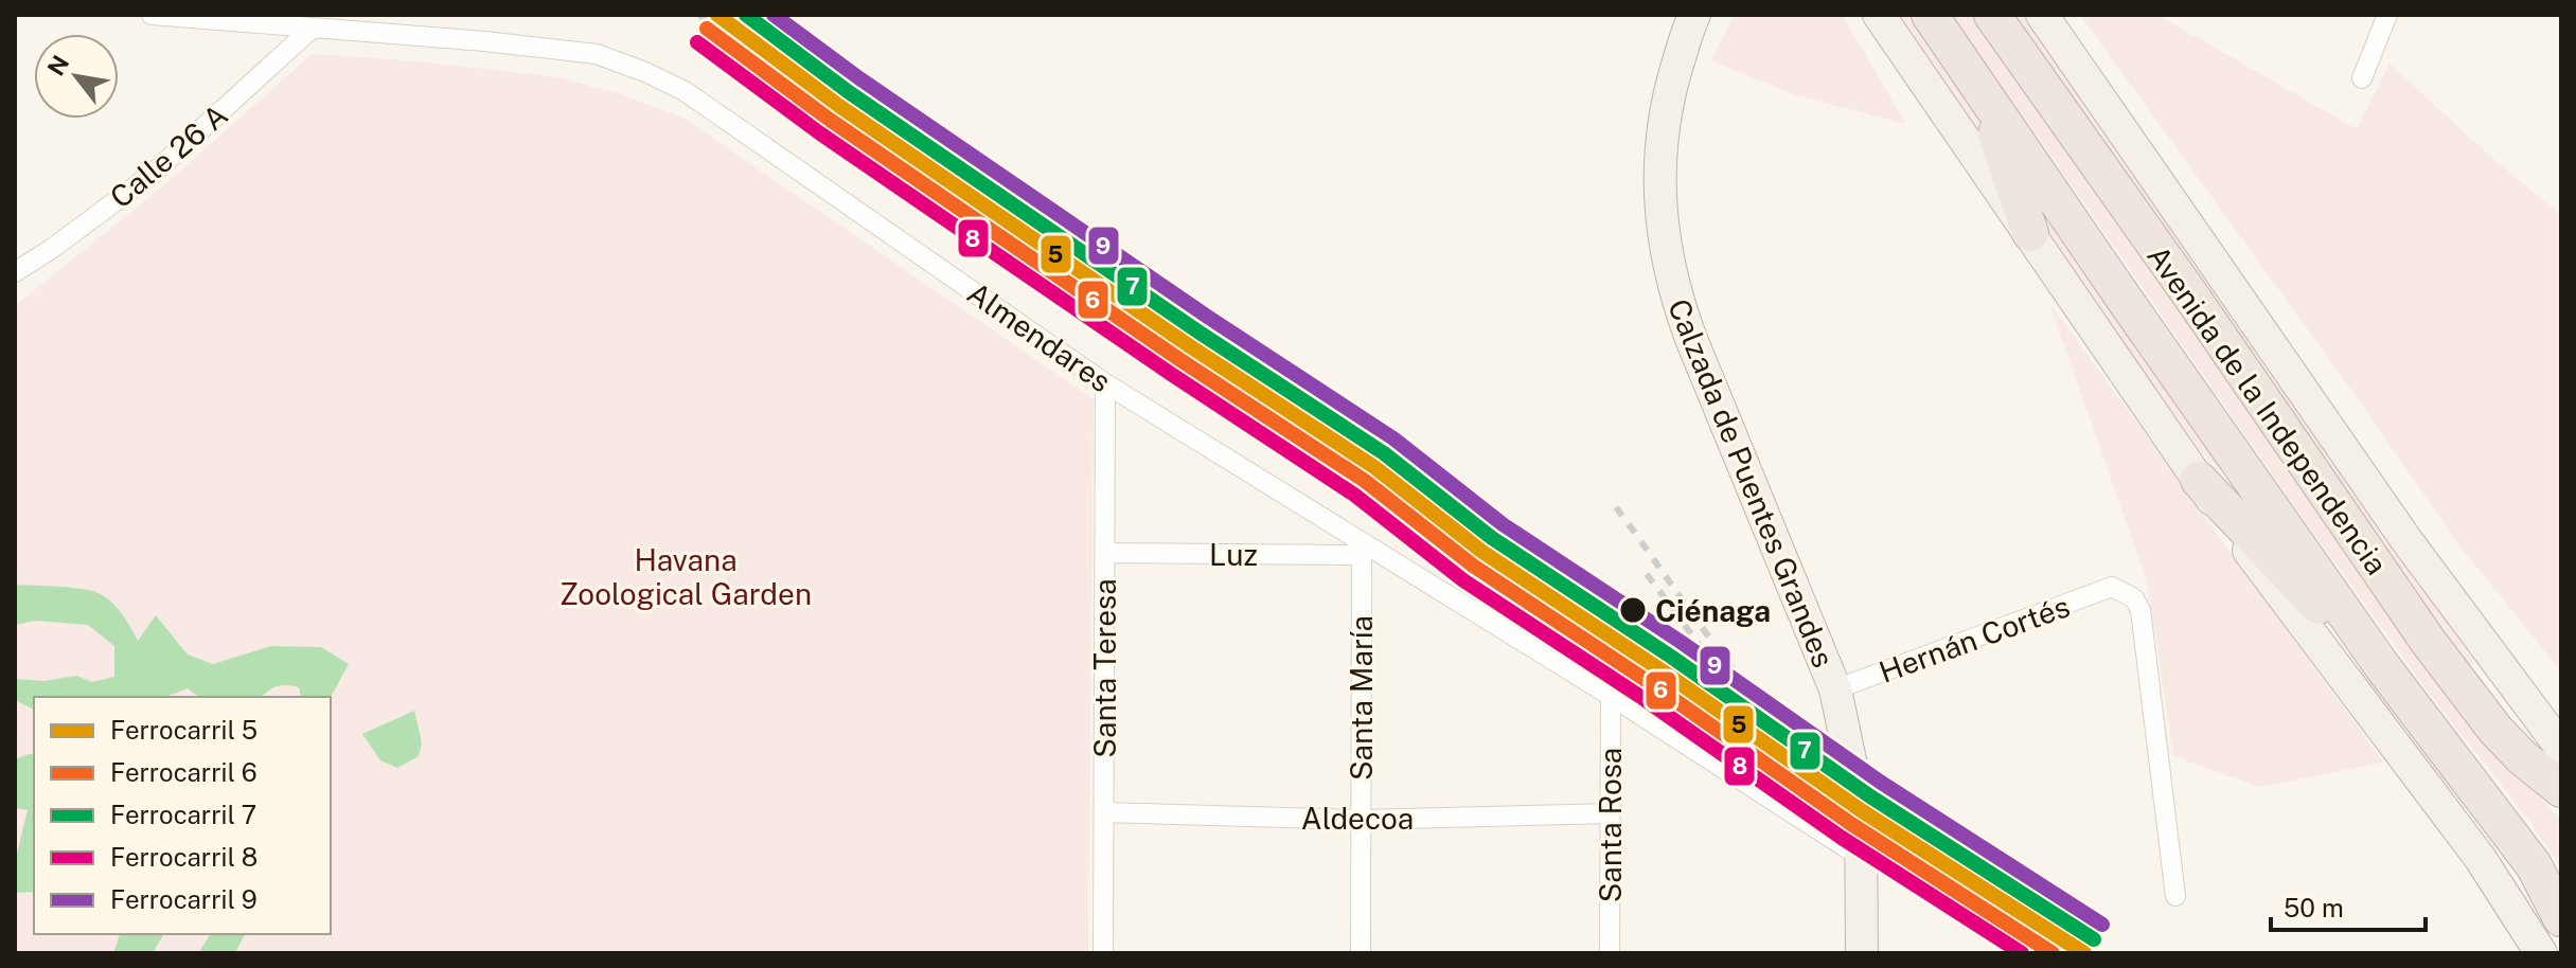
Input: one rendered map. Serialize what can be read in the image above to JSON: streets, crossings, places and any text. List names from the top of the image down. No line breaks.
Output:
{"streets":{"highway":["Avenida de la Independencia"],"main road":["Calzada de Puentes Grandes"],"street":["Calle 26 A","Almendares","Luz","Hernán Cortés","Santa Teresa","Santa María","Aldecoa","Santa Rosa"]},"crossings":[["Calle 26 A","Almendares"],["Almendares","Calzada de Puentes Grandes"],["Almendares","Luz"],["Almendares","Santa Teresa"],["Almendares","Santa María"],["Almendares","Santa Rosa"],["Calzada de Puentes Grandes","Hernán Cortés"],["Luz","Santa Teresa"],["Luz","Santa María"],["Santa Teresa","Aldecoa"],["Santa María","Aldecoa"],["Aldecoa","Santa Rosa"]],"parks":["Havana Zoological Garden"],"places":["Ciénaga"],"lines":["rail line 5","rail line 7","rail line 9","rail line 6","rail line 8"],"legend":["Ferrocarril 5","Ferrocarril 6","Ferrocarril 7","Ferrocarril 8","Ferrocarril 9"],"scale_bar":"50 m","north":"top left"}
